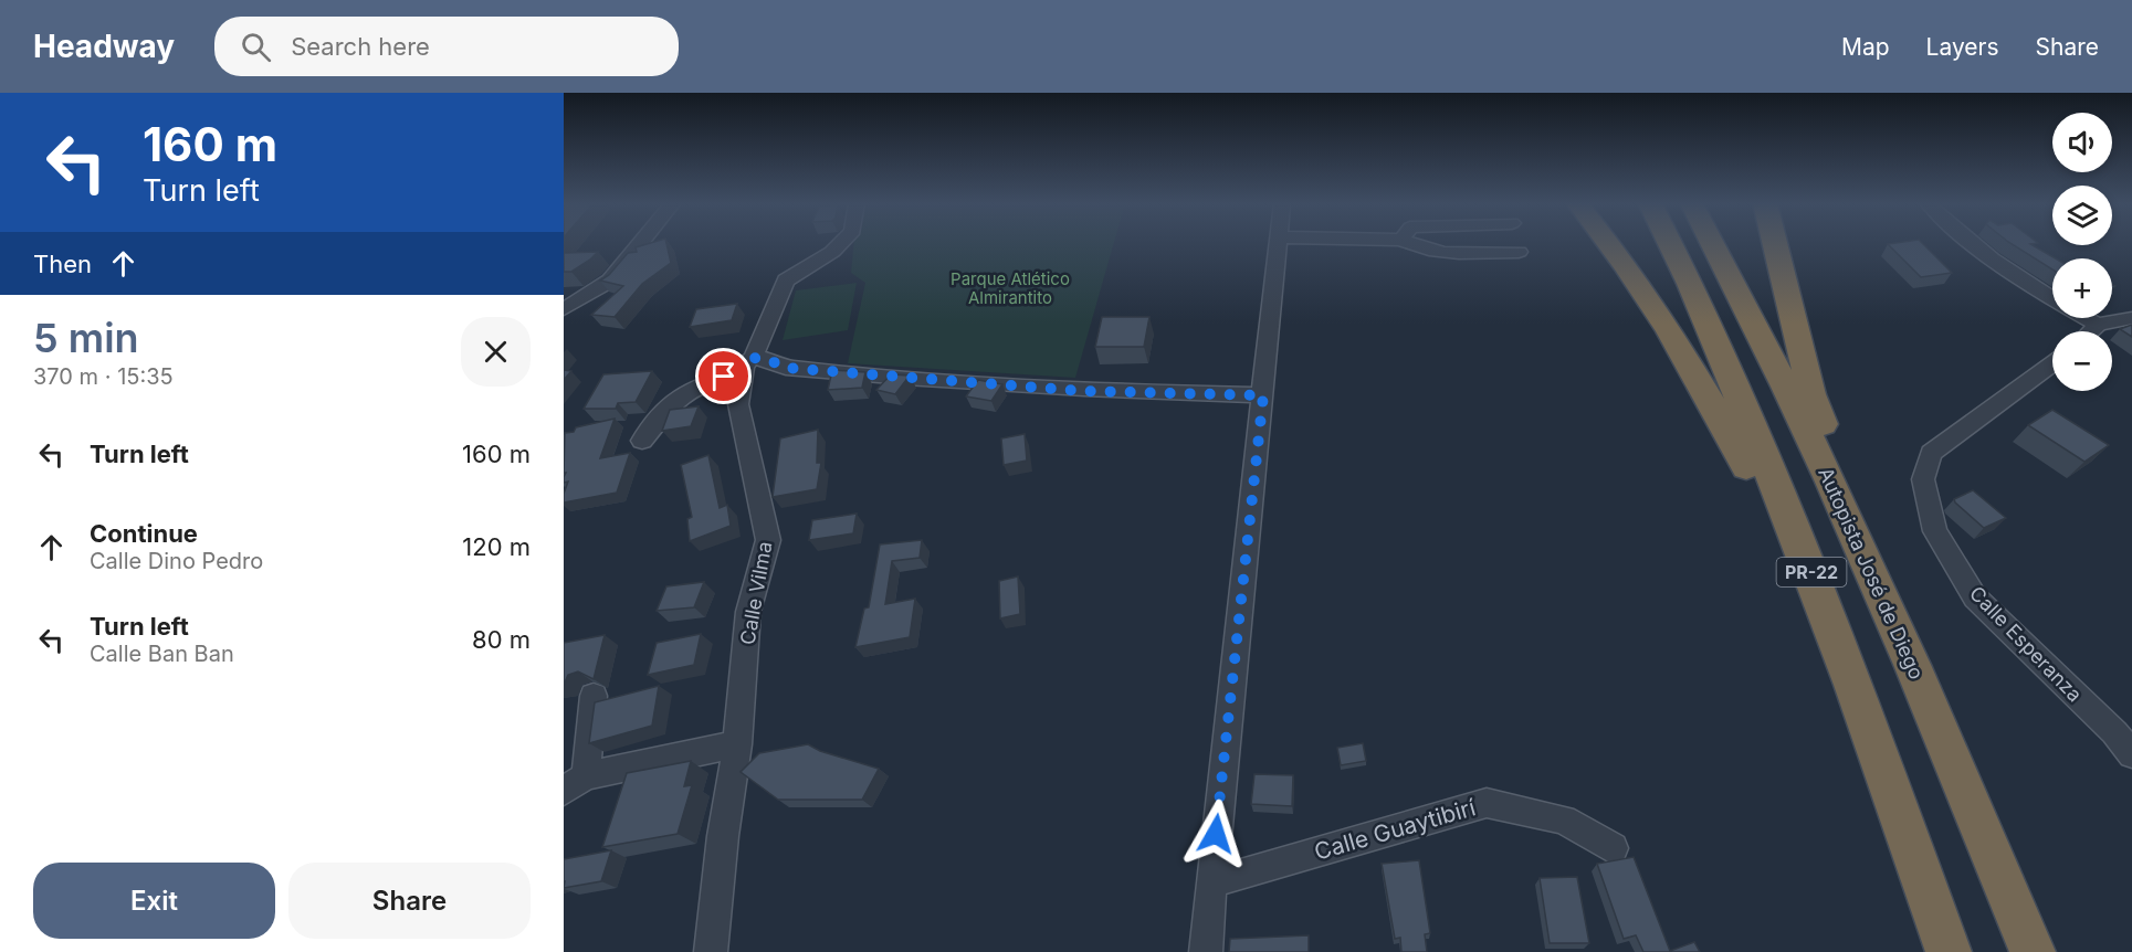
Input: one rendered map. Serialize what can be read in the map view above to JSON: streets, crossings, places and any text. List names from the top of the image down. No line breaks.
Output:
{"streets":{"highway":["PR-22","Autopista José de Diego"],"street":["Calle Vilma","Calle Esperanza","Calle Guaytibirí"]},"parks":["Parque Atlético Almirantito"],"page":{"header":"Headway","search":"Search here","nav":["Map","Layers","Share"],"turn":["160 m","Turn left"],"map_buttons":["+","−"],"then":"Then","heading":["5 min","370 m · 15:35"],"list":[{"name":"Turn left","value":"160 m"},{"name":"Continue","note":"Calle Dino Pedro","value":"120 m"},{"name":"Turn left","note":"Calle Ban Ban","value":"80 m"}],"buttons":["Exit","Share"]}}
